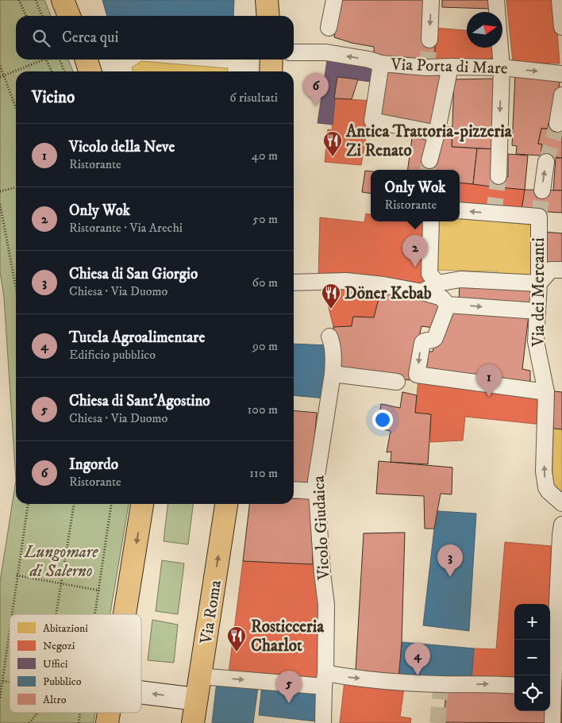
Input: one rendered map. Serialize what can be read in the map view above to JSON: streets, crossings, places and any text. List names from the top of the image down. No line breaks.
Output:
{"streets":{"main road":["Via Roma"],"street":["Via Porta di Mare","Via dei Mercanti","Vicolo Giudaica"]},"parks":["Lungomare di Salerno"],"places":{"restaurant":["Antica Trattoria-pizzeria Zi Renato","Döner Kebab","Rosticceria Charlot"]},"legend":["Abitazioni","Negozi","Uffici","Pubblico","Altro"],"north":"right","page":{"search":"Cerca qui","heading":["Vicino","6 risultati"],"pins":["6","2","1","3","4","5"],"list":[{"mark":"1","name":"Vicolo della Neve","note":"Ristorante","value":"40 m"},{"mark":"2","name":"Only Wok","note":"Ristorante · Via Arechi","value":"50 m"},{"mark":"3","name":"Chiesa di San Giorgio","note":"Chiesa · Via Duomo","value":"60 m"},{"mark":"4","name":"Tutela Agroalimentare","note":"Edificio pubblico","value":"90 m"},{"mark":"5","name":"Chiesa di Sant'Agostino","note":"Chiesa · Via Duomo","value":"100 m"},{"mark":"6","name":"Ingordo","note":"Ristorante","value":"110 m"}],"popup":["Only Wok","Ristorante"],"map_buttons":["+","−"]}}
